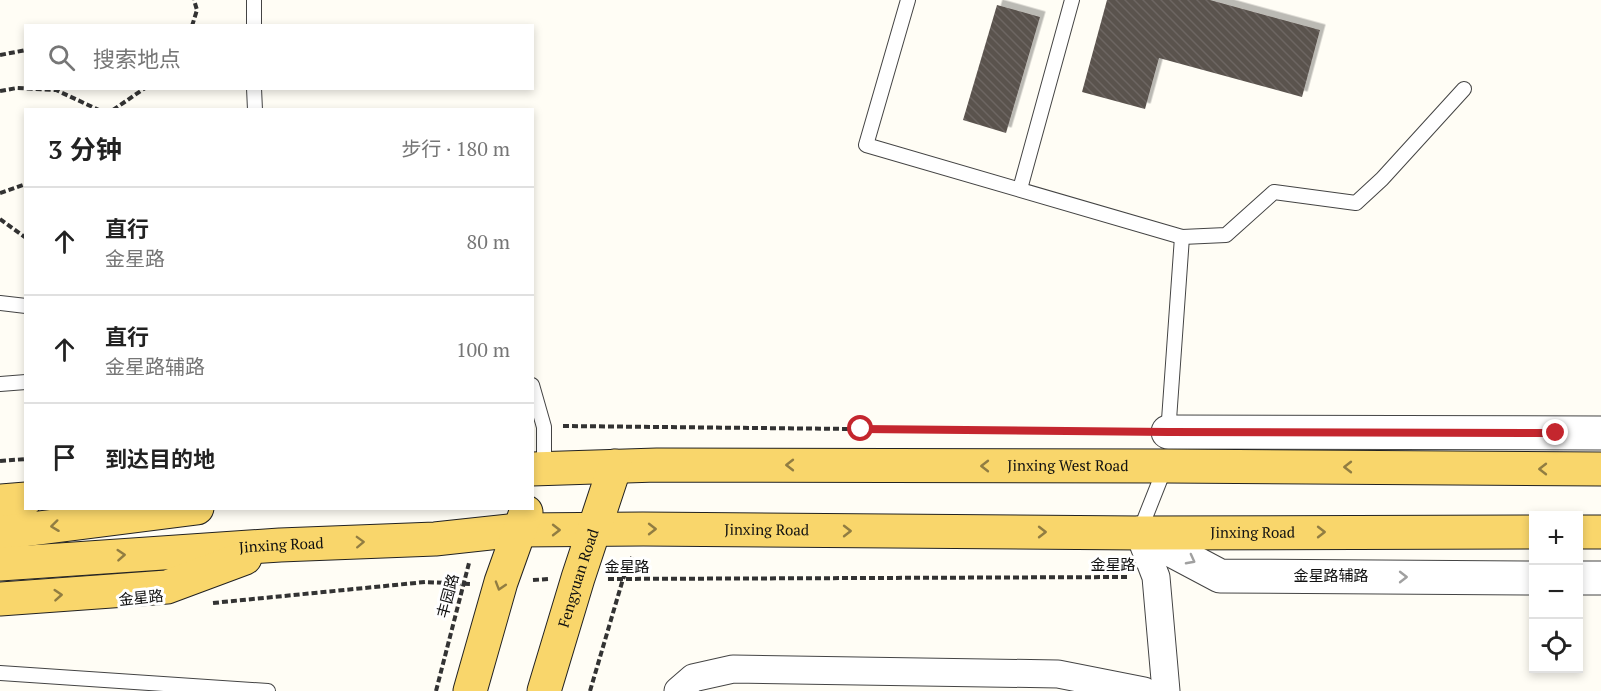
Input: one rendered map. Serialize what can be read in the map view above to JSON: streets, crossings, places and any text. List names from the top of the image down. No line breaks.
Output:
{"streets":{"main road":["Jinxing West Road","Jinxing Road","Fengyuan Road"],"street":["金星路辅路"],"path":["金星路","丰园路"]},"crossings":[["Jinxing West Road","Fengyuan Road"],["Jinxing Road","金星路辅路"],["Jinxing Road","Fengyuan Road"],["Jinxing Road","丰园路"],["金星路","Fengyuan Road"],["金星路","丰园路"]],"one_way":["Jinxing West Road"],"page":{"search":"搜索地点","heading":["3 分钟","步行 · 180 m"],"list":[["直行","金星路","80 m"],["直行","金星路辅路","100 m"],"到达目的地"],"map_buttons":["+","−"]}}
